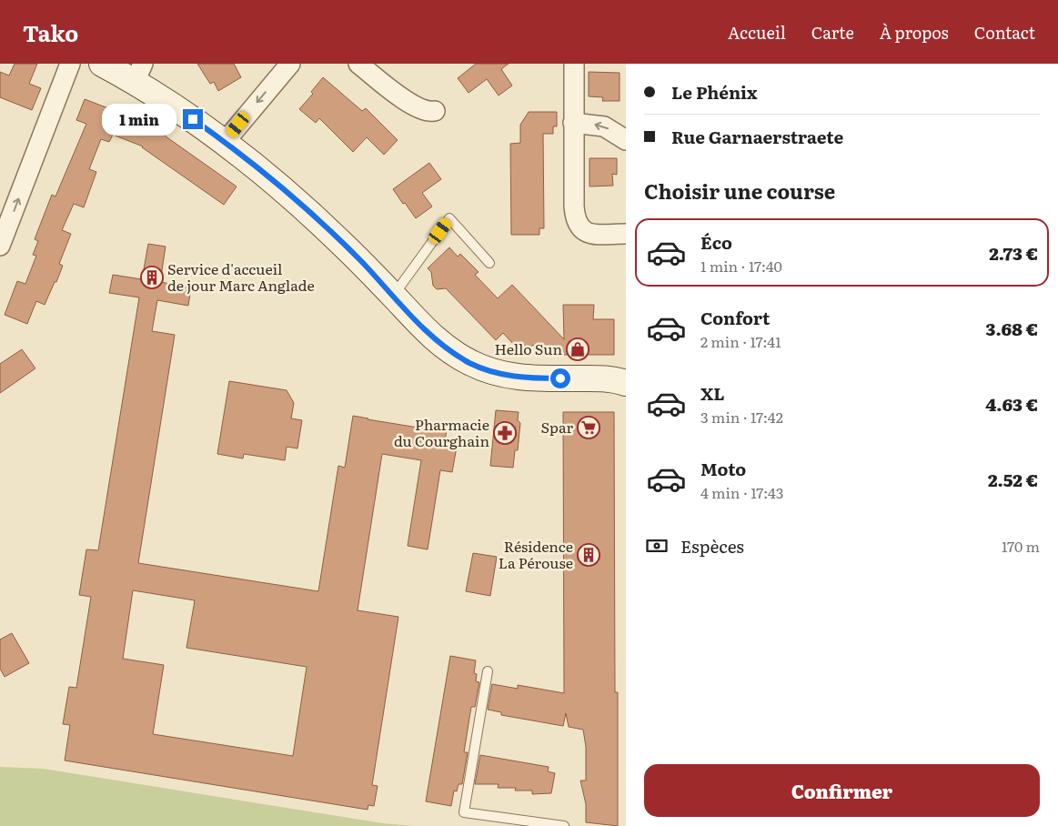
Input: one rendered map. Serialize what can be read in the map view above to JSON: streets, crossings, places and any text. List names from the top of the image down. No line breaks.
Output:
{"places":{"building":["Service d'accueil de jour Marc Anglade","Résidence La Pérouse"],"shop":["Hello Sun"],"supermarket":["Spar"],"pharmacy":["Pharmacie du Courghain"]},"page":{"header":"Tako","nav":["Accueil","Carte","À propos","Contact"],"banner":["Le Phénix","Rue Garnaerstraete"],"bubble":"1 min","heading":"Choisir une course","list":[{"name":"Éco","note":"1 min · 17:40","value":"2.73 €"},{"name":"Confort","note":"2 min · 17:41","value":"3.68 €"},{"name":"XL","note":"3 min · 17:42","value":"4.63 €"},{"name":"Moto","note":"4 min · 17:43","value":"2.52 €"}],"pay":["Espèces","170 m"],"buttons":"Confirmer"}}
